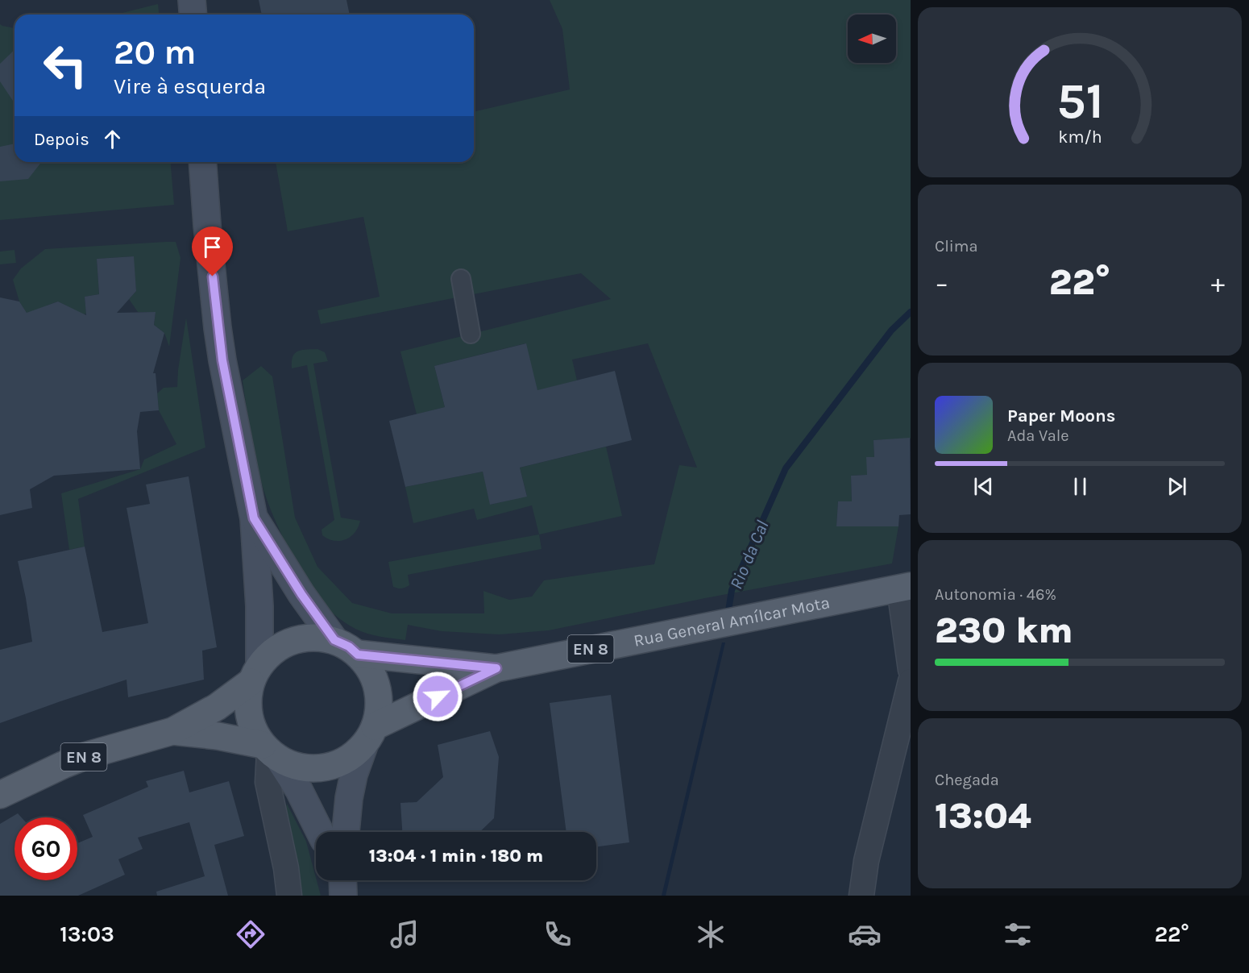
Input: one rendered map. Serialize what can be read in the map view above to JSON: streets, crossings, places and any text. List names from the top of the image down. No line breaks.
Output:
{"streets":{"main road":["Rua General Amílcar Mota","EN 8"]},"water":["Rio da Cal"],"north":"left","page":{"turn":["20 m","Vire à esquerda"],"then":"Depois","tile":["Clima",["Autonomia · 46%","230 km"],["Chegada","13:04"]],"heat":["−","22°","+"],"song":["Paper Moons","Ada Vale"],"limit":"60","trip":"13:04 · 1 min · 180 m","tabs":["13:03","22°"],"gauge":["51","km/h"]}}
